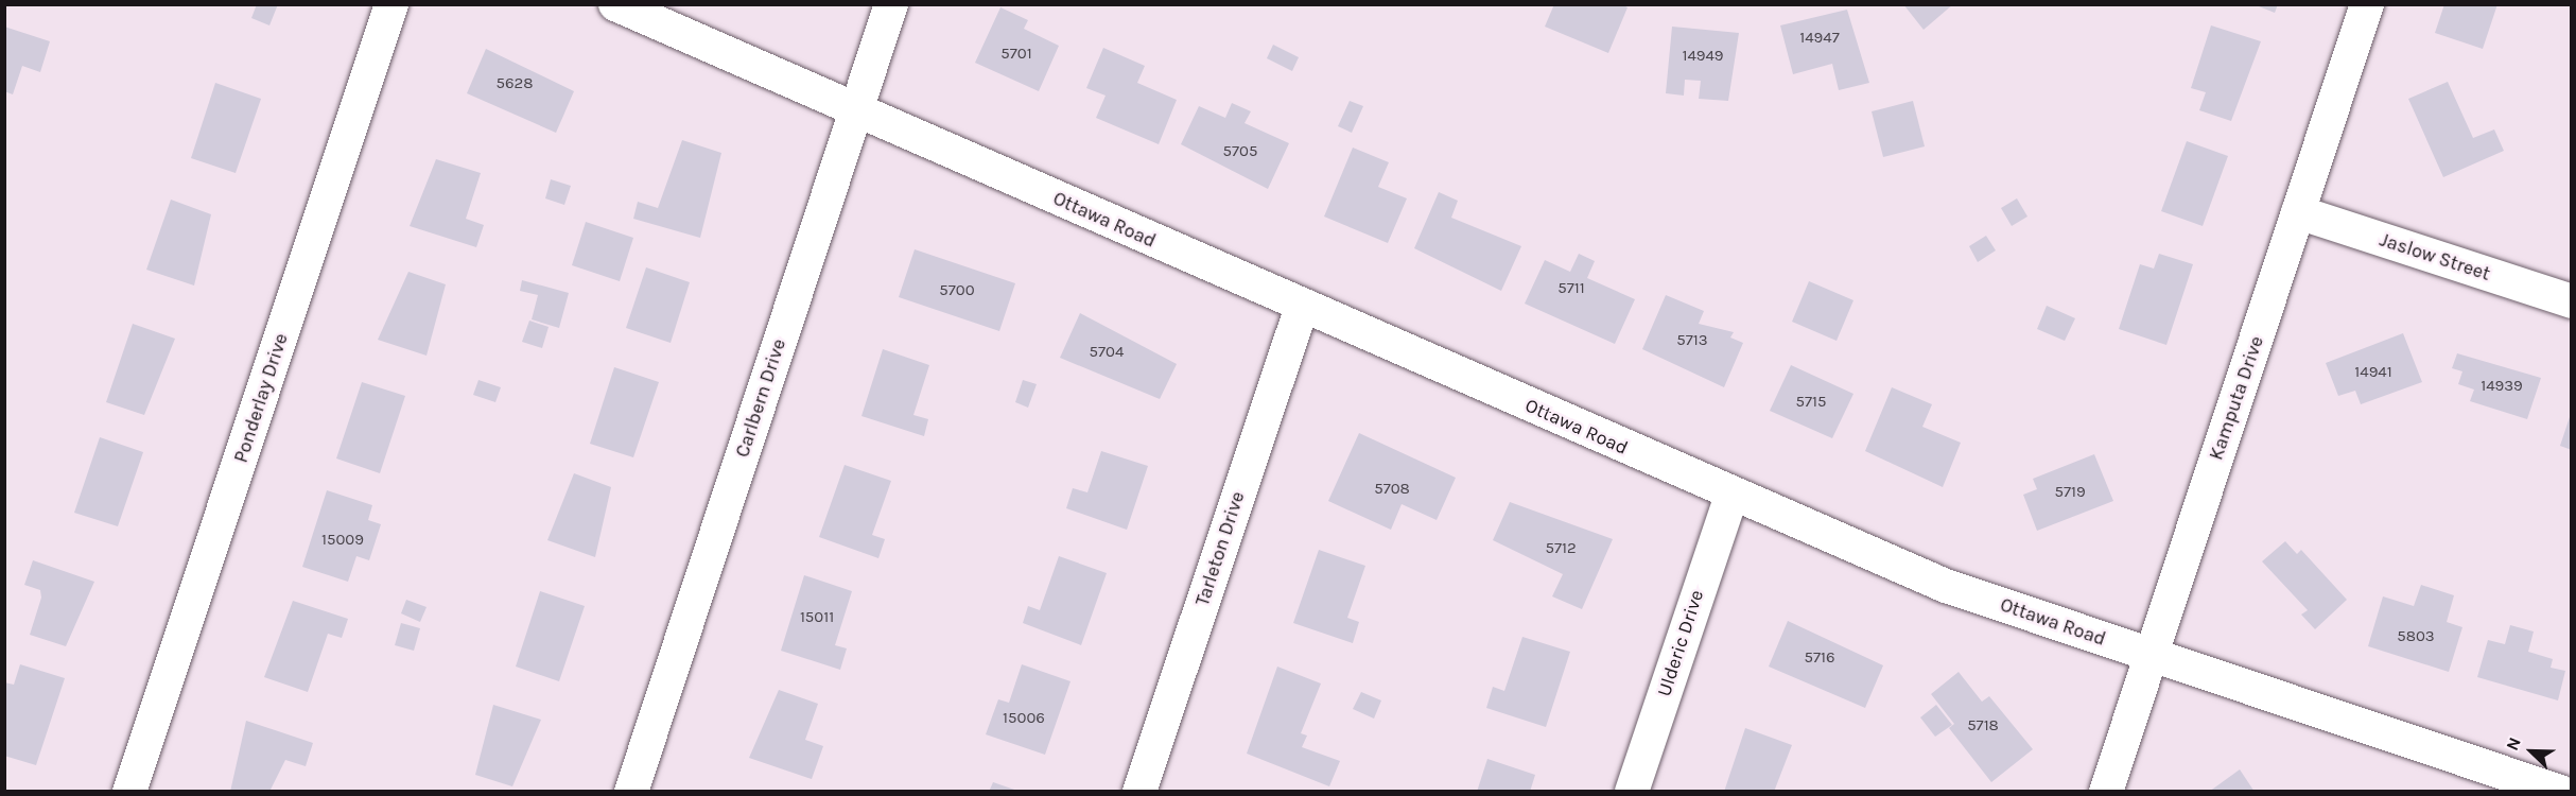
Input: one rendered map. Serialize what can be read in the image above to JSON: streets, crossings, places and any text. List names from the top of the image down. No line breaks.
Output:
{"streets":{"street":["Ottawa Road","Jaslow Street","Ponderlay Drive","Carlbern Drive","Kamputa Drive","Tarleton Drive","Ulderic Drive"]},"crossings":[["Ottawa Road","Carlbern Drive"],["Ottawa Road","Kamputa Drive"],["Ottawa Road","Tarleton Drive"],["Ottawa Road","Ulderic Drive"],["Jaslow Street","Kamputa Drive"]],"house_numbers":["14947","5701","14949","5628","5705","5711","5700","5713","5704","14941","14939","5715","5708","5719","15009","5712","15011","5803","5716","15006","5718"],"north":"top left"}
